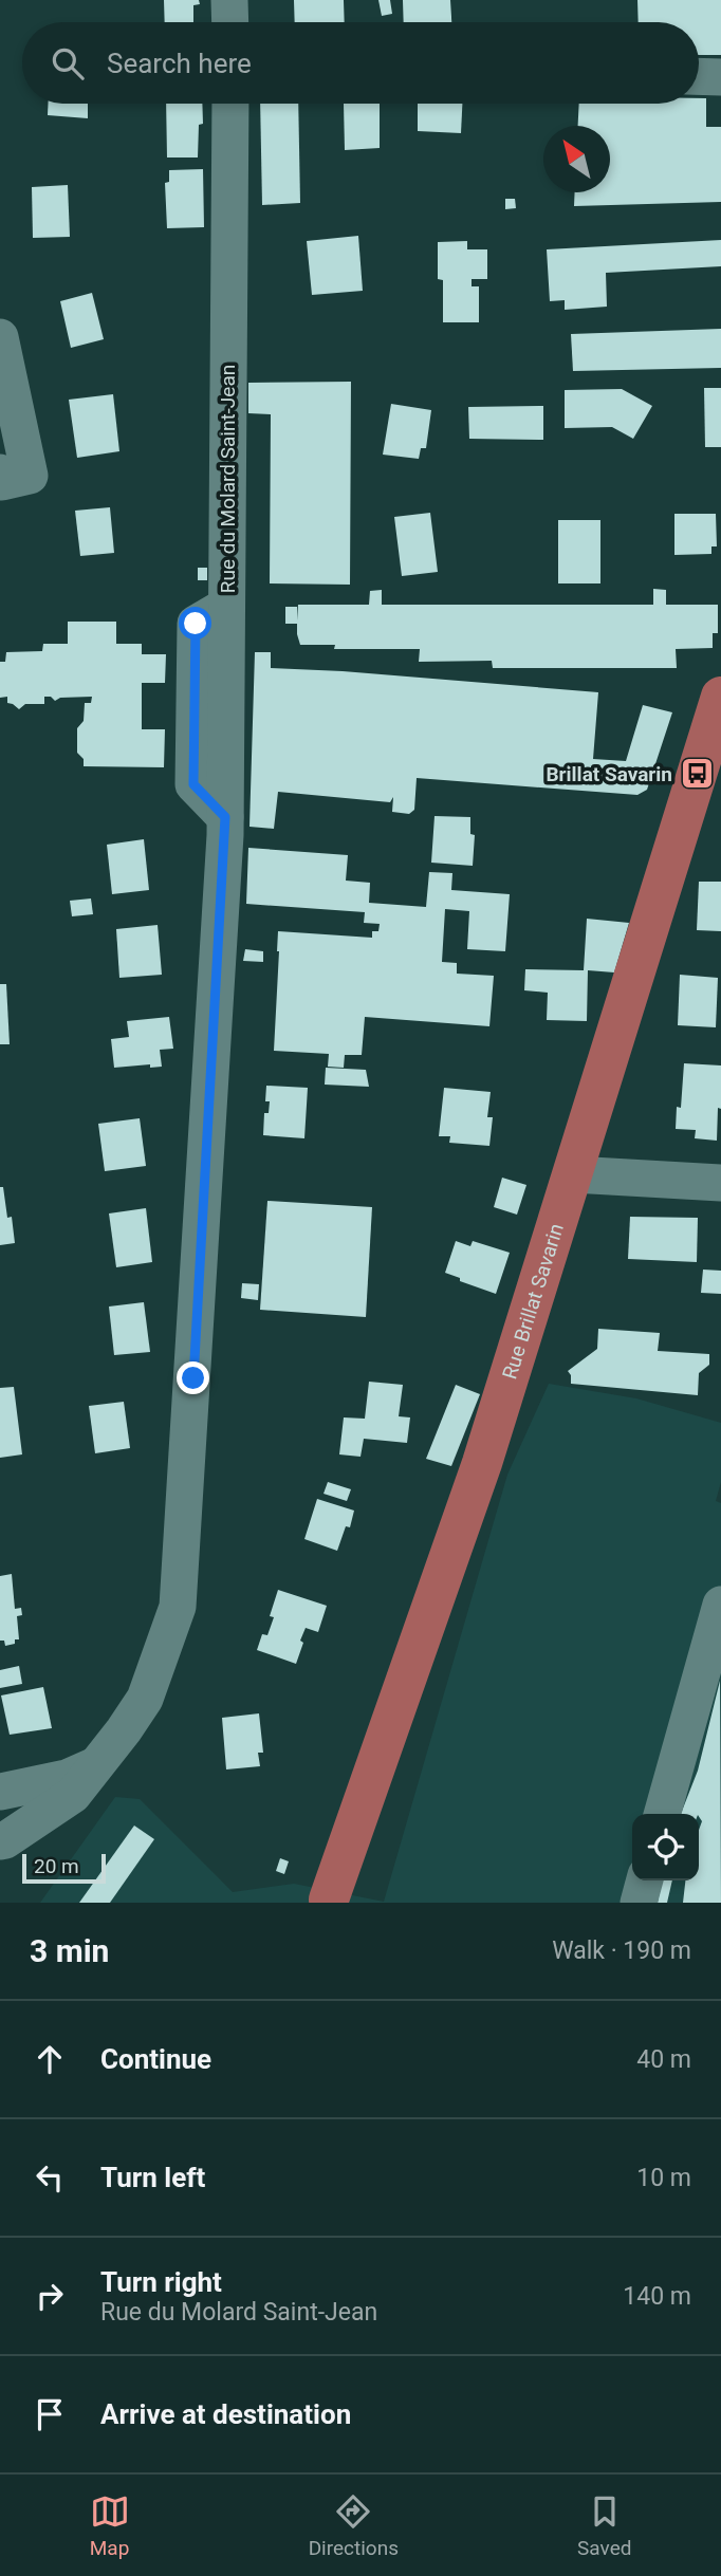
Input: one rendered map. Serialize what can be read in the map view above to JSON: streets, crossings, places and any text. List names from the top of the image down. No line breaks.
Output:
{"streets":{"main road":["Rue Brillat Savarin"],"street":["Rue du Molard Saint-Jean"]},"places":{"bus stop":["Brillat Savarin"]},"scale_bar":"20 m","north":"top left","page":{"search":"Search here","scale":"20 m","heading":["3 min","Walk · 190 m"],"list":[["Continue","40 m"],["Turn left","10 m"],["Turn right","Rue du Molard Saint-Jean","140 m"],"Arrive at destination"],"nav":["Map","Directions","Saved"]}}
